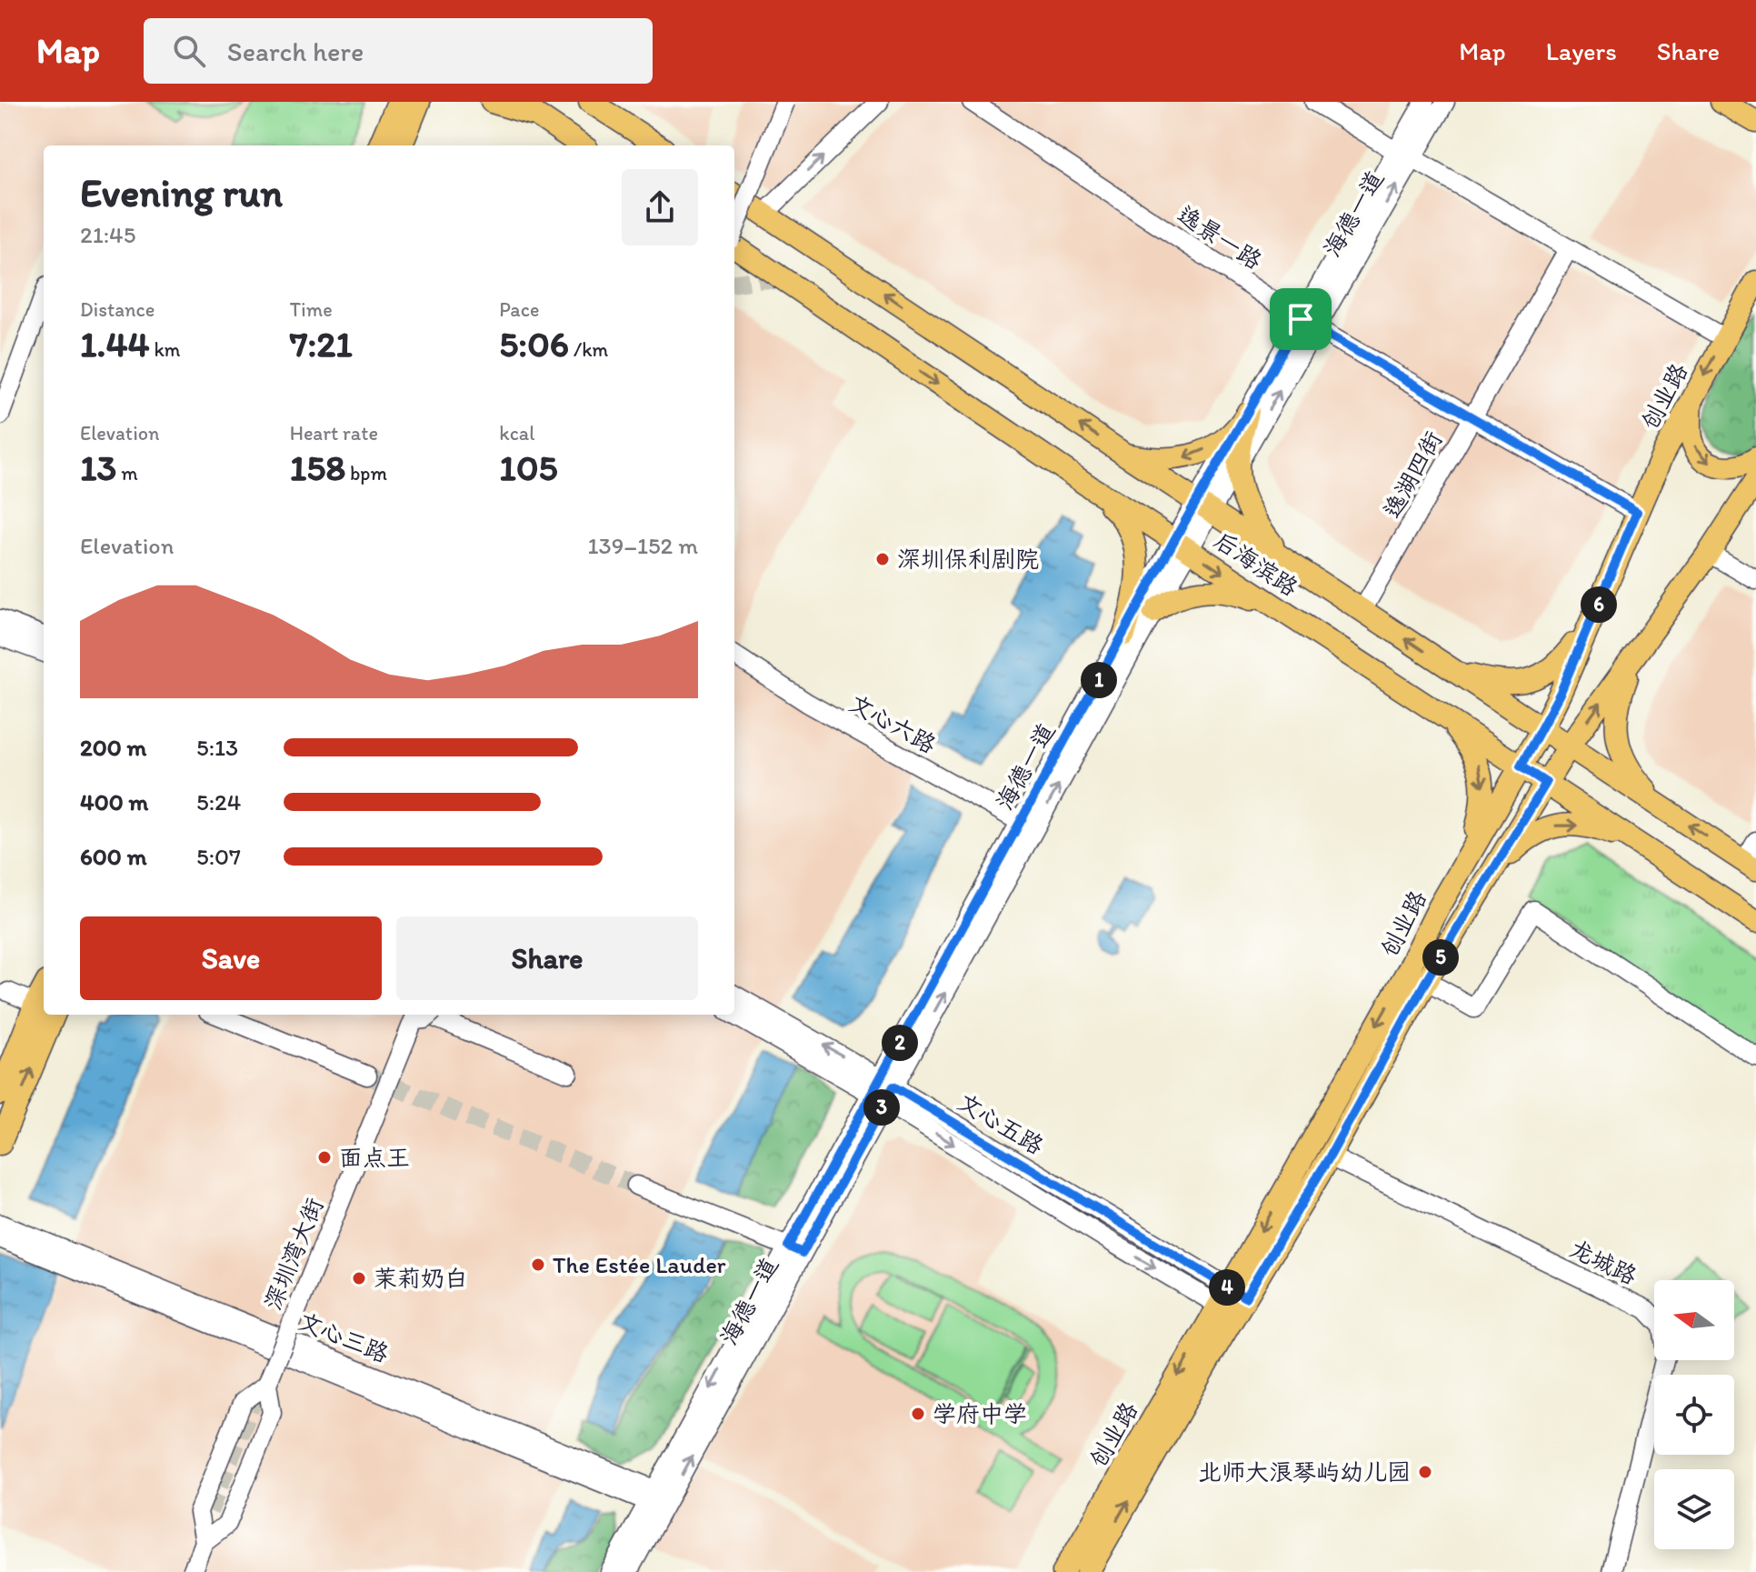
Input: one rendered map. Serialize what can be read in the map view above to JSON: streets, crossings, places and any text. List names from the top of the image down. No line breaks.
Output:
{"streets":{"main road":["创业路","后海滨路"],"street":["海德一道","逸景一路","逸湖四街","文心六路","文心五路","深圳湾大街","龙城路","文心三路"]},"crossings":[["海德一道","逸景一路"],["海德一道","后海滨路"],["海德一道","文心六路"],["海德一道","文心五路"],["海德一道","文心三路"],["逸景一路","创业路"],["逸景一路","逸湖四街"],["创业路","后海滨路"],["创业路","文心五路"],["创业路","龙城路"],["逸湖四街","后海滨路"]],"places":["深圳保利剧院","面点王","The Estée Lauder","茉莉奶白","学府中学","北师大浪琴屿幼儿园"],"north":"left","page":{"header":"Map","search":"Search here","nav":["Map","Layers","Share"],"heading":["Evening run","21:45"],"stats":[["Distance","1.44 km"],["Time","7:21"],["Pace","5:06 /km"],["Elevation","13 m"],["Heart rate","158 bpm"],["kcal","105"]],"chart":["Elevation","139–152 m"],"pins":["6","1","5","2","3","4"],"list":[{"name":"200 m","note":"5:13"},{"name":"400 m","note":"5:24"},{"name":"600 m","note":"5:07"}],"buttons":["Save","Share"]}}
